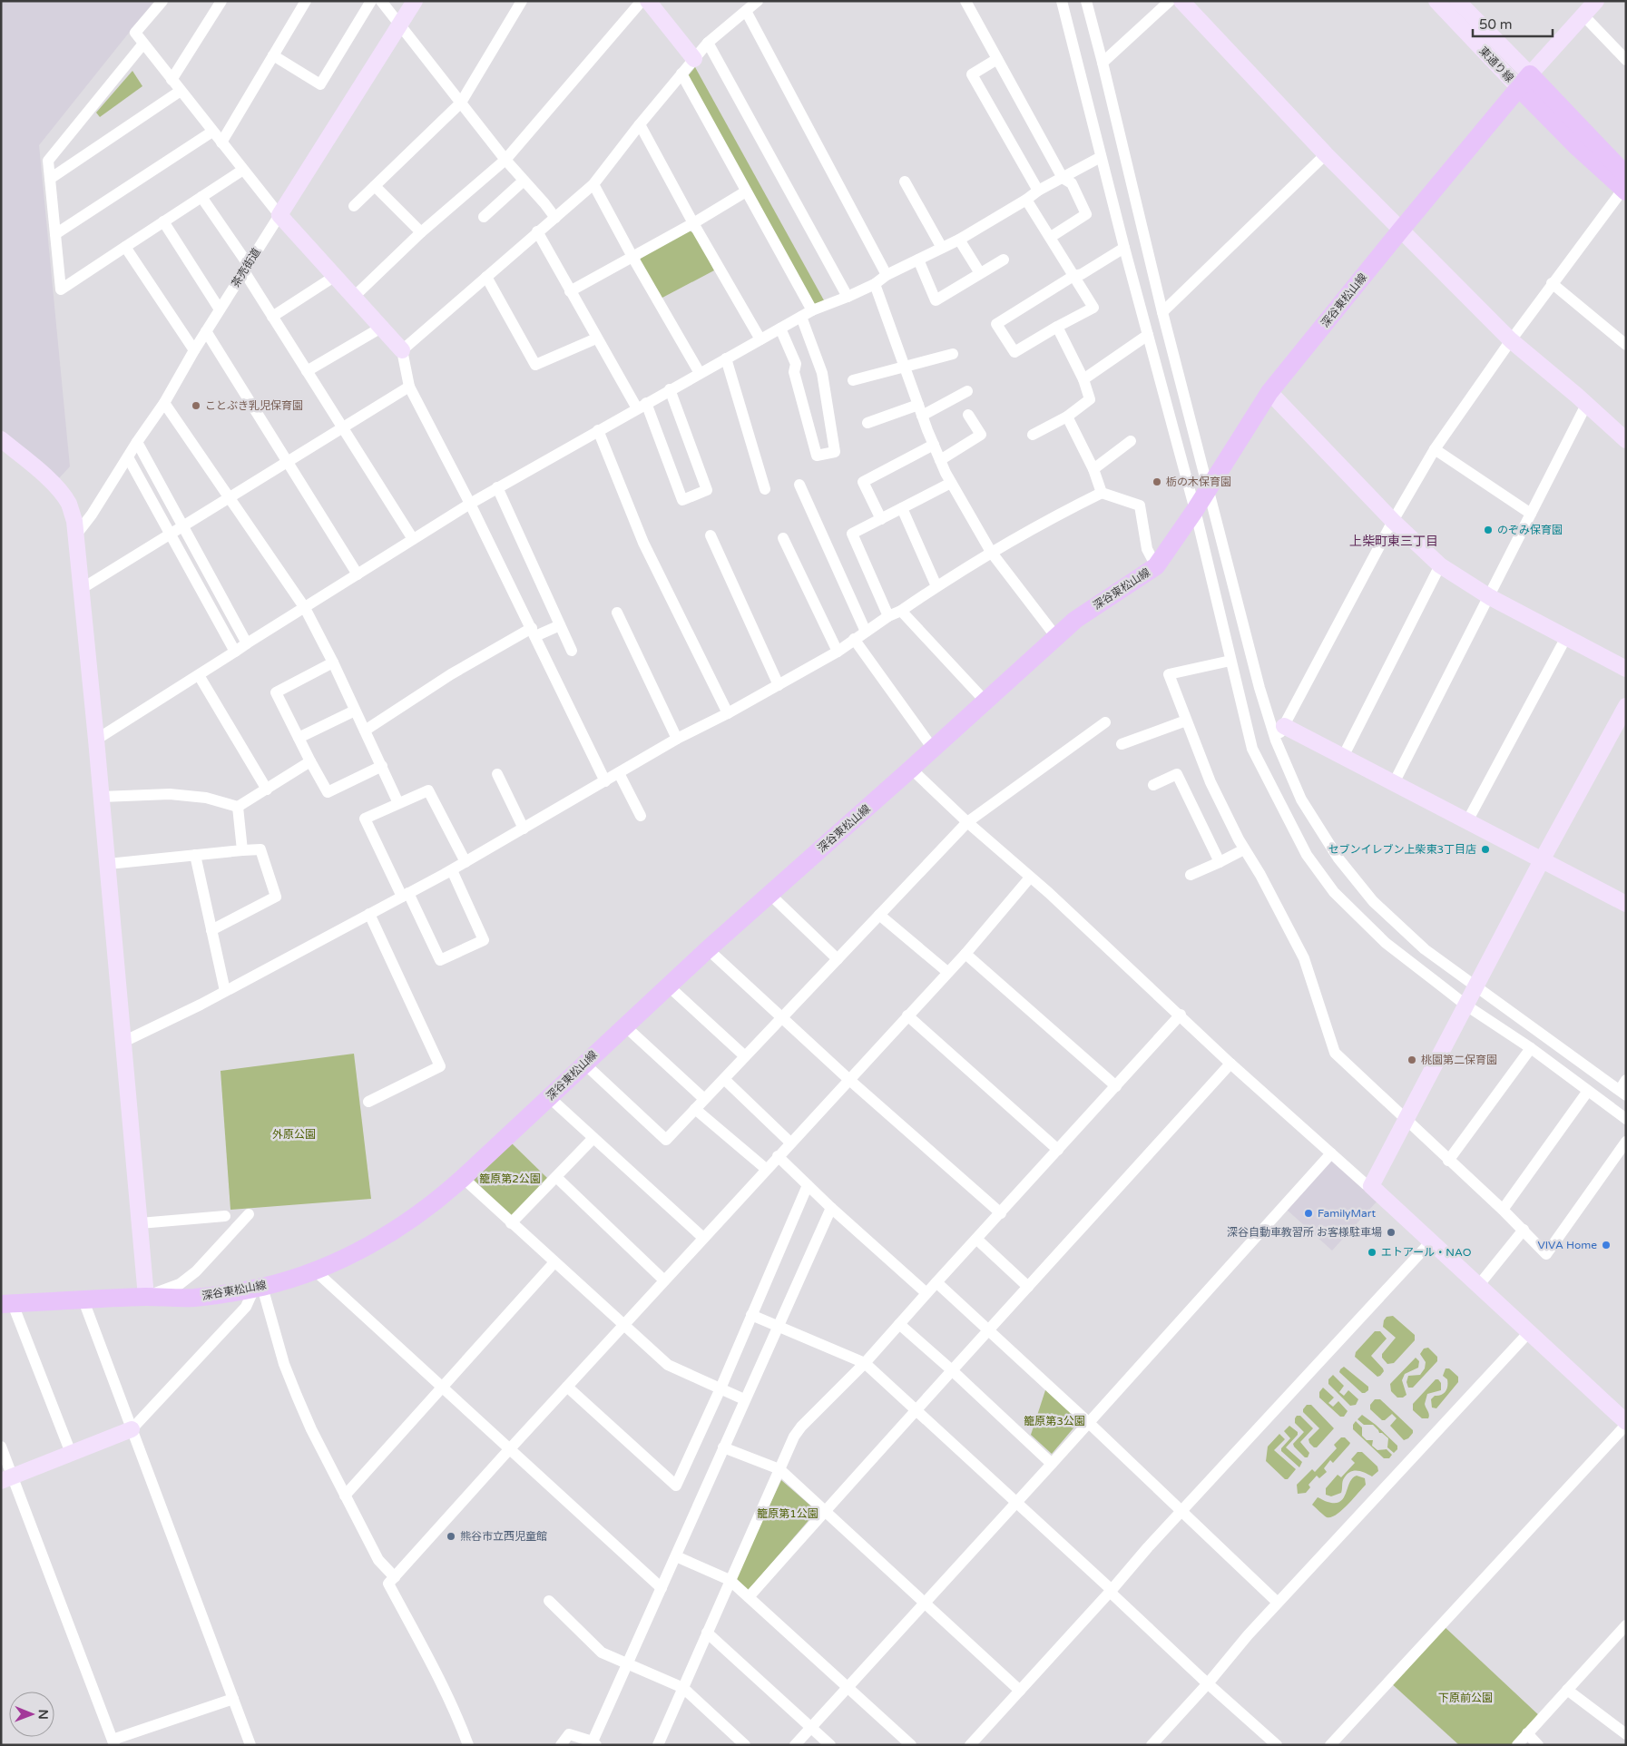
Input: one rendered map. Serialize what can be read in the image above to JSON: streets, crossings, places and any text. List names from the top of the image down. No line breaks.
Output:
{"streets":{"main road":["深谷東松山線"],"street":["東通り線","茶売街道"]},"crossings":[["東通り線","深谷東松山線"]],"districts":["上柴町東三丁目"],"parks":["外原公園","籠原第2公園","籠原第3公園","籠原第1公園","下原前公園"],"places":["ことぶき乳児保育園","栃の木保育園","のぞみ保育園","セブンイレブン上柴東3丁目店","桃園第二保育園","FamilyMart","深谷自動車教習所 お客様駐車場","VIVA Home","エトアール・NAO","熊谷市立西児童館"],"scale_bar":"50 m","north":"right"}
